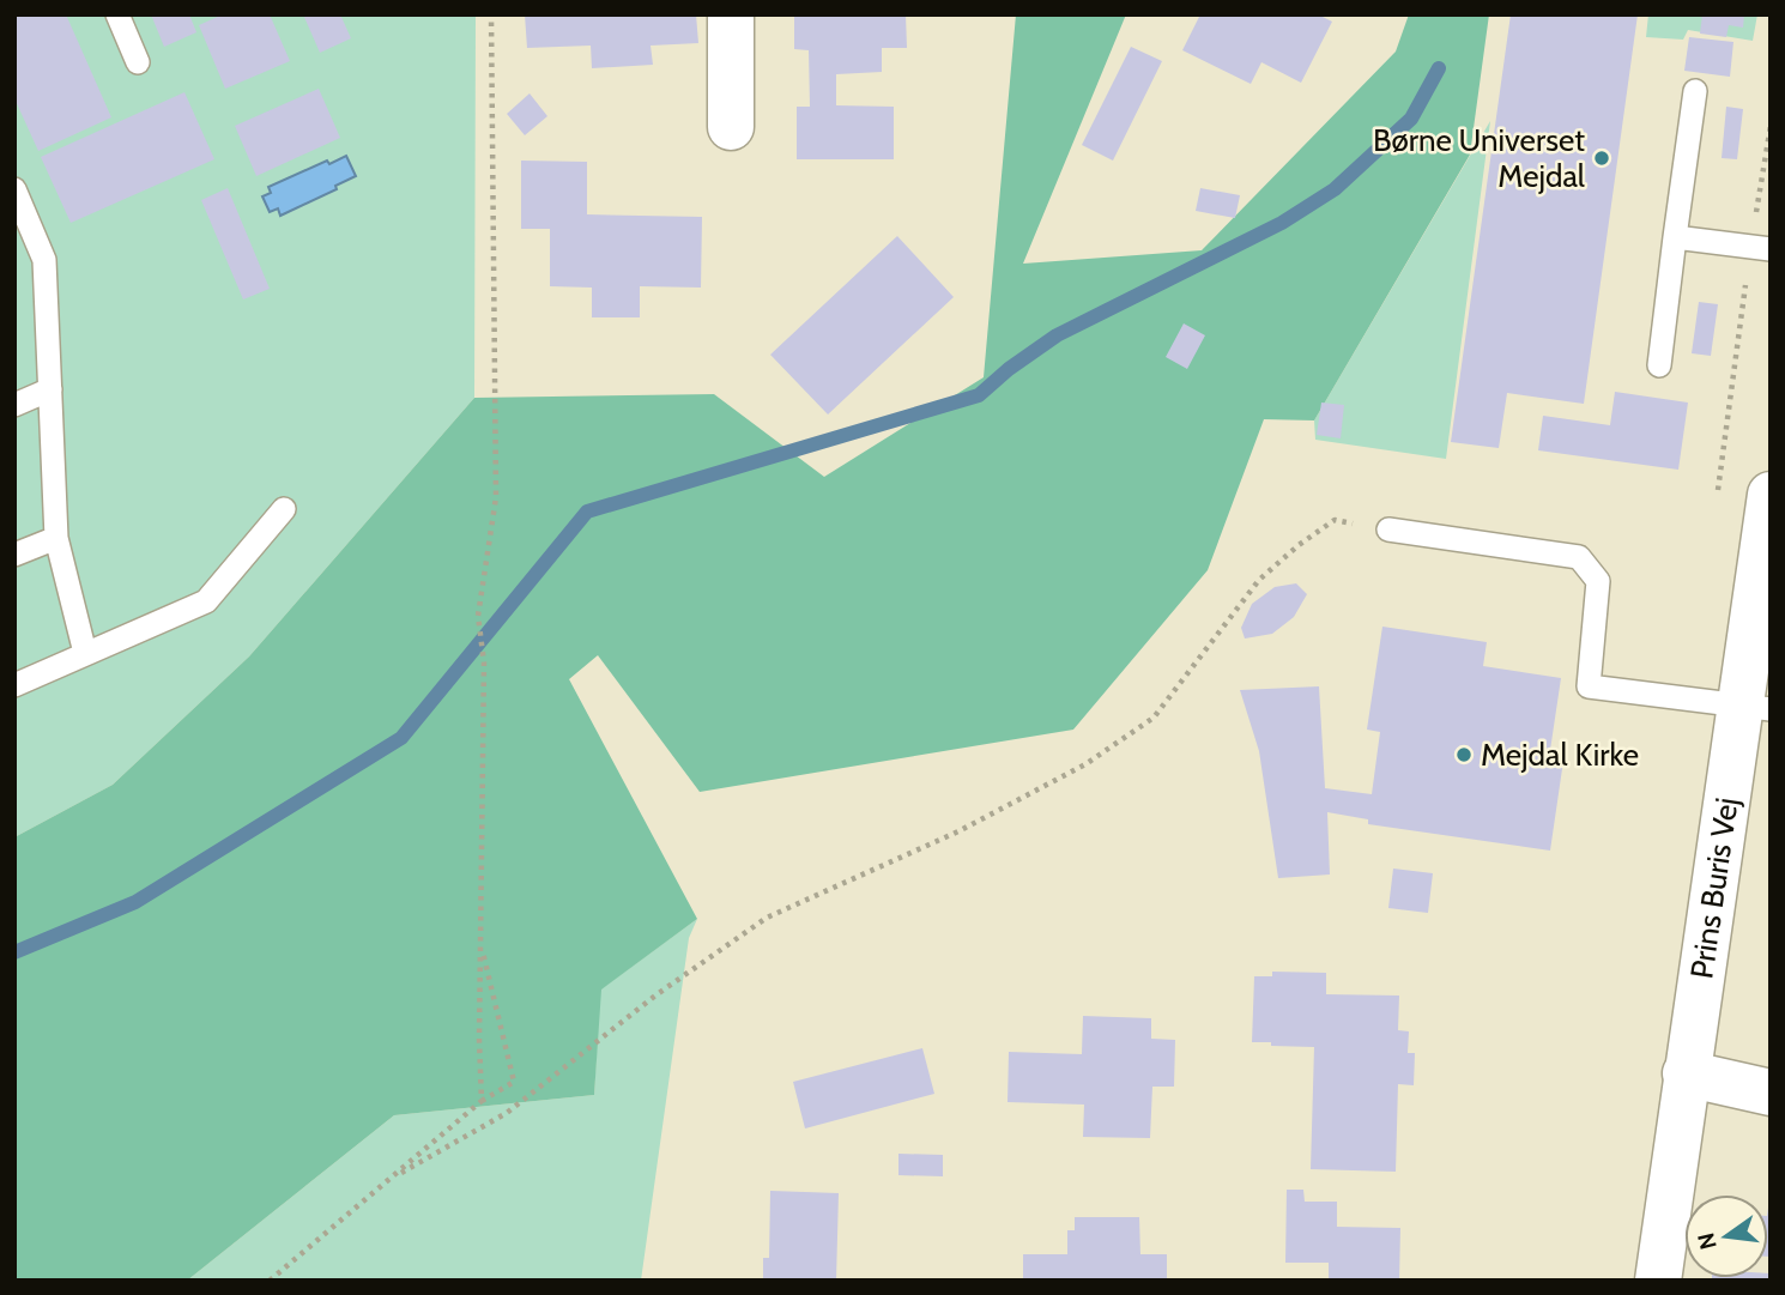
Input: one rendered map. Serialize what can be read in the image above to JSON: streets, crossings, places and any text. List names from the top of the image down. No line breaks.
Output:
{"streets":{"street":["Prins Buris Vej"]},"places":["Børne Universet Mejdal","Mejdal Kirke"],"north":"left"}
